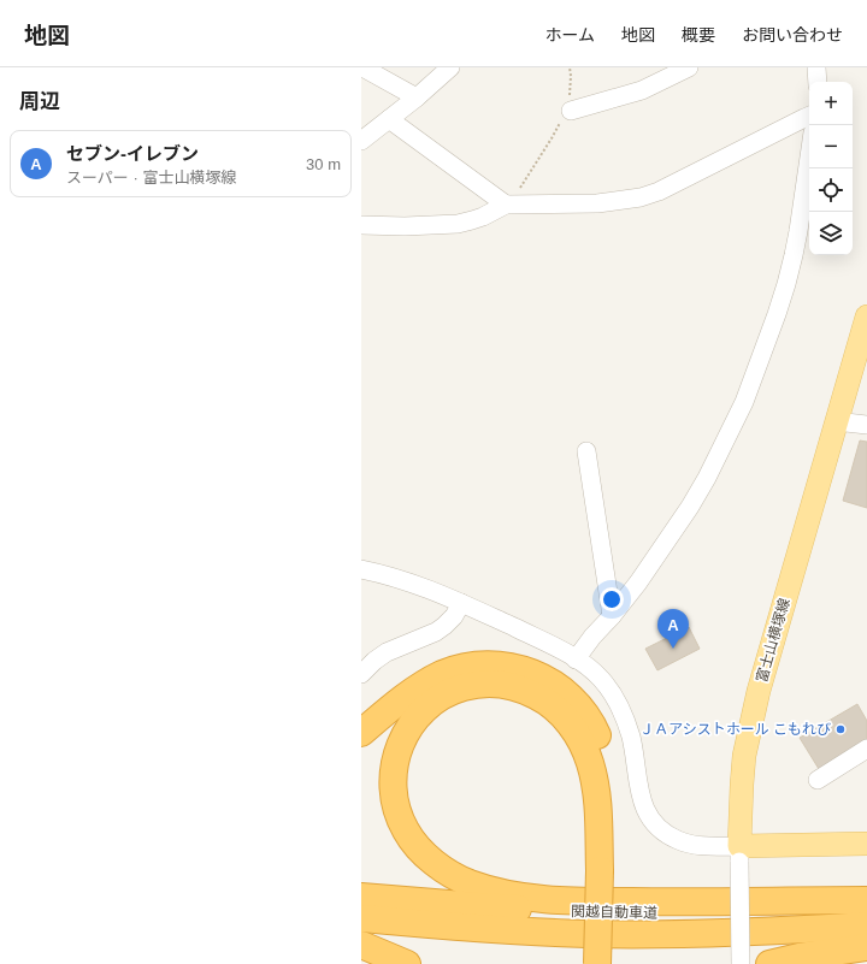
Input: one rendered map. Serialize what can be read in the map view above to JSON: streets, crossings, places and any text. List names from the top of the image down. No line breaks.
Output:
{"streets":{"highway":["関越自動車道"],"main road":["富士山横塚線"]},"places":["ＪＡアシストホール こもれび"],"page":{"header":"地図","nav":["ホーム","地図","概要","お問い合わせ"],"heading":"周辺","map_buttons":["+","−"],"list":[{"mark":"A","name":"セブン-イレブン","note":"スーパー · 富士山横塚線","value":"30 m"}],"pins":"A"}}
